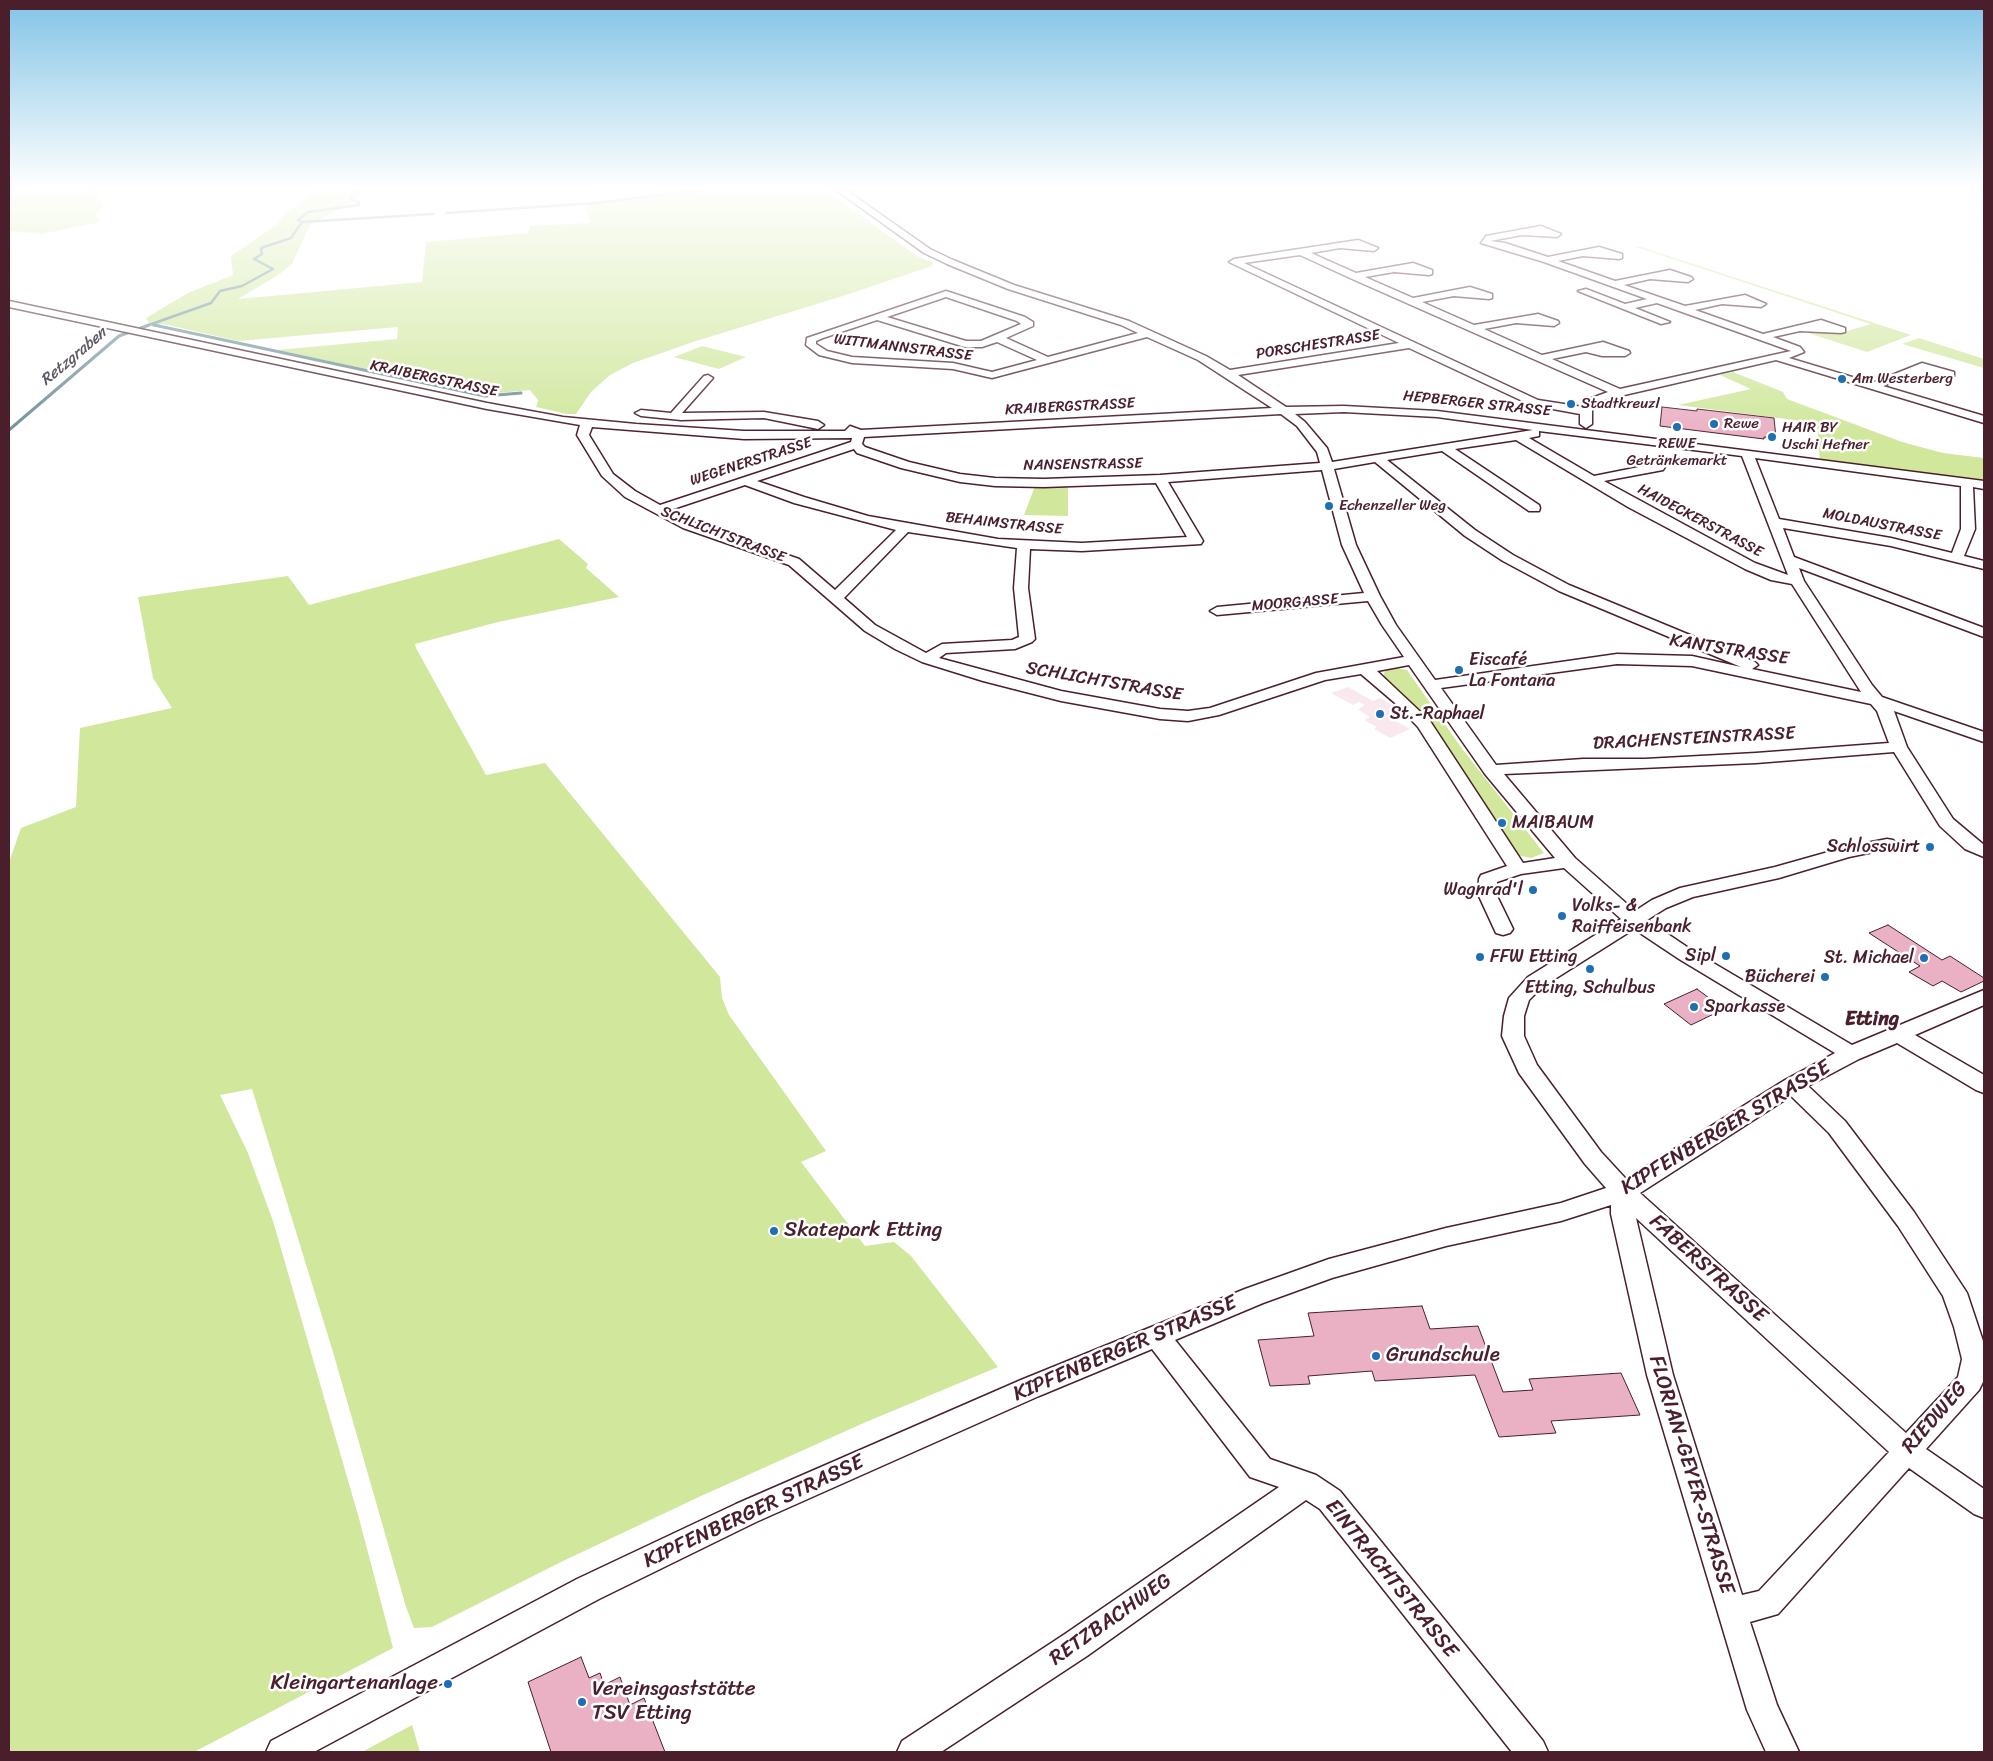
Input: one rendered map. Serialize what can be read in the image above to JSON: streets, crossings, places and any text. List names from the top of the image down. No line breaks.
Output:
{"streets":{"street":["PORSCHESTRASSE","WITTMANNSTRASSE","KRAIBERGSTRASSE","HEPBERGER STRASSE","WEGENERSTRASSE","NANSENSTRASSE","HAIDECKERSTRASSE","BEHAIMSTRASSE","MOLDAUSTRASSE","SCHLICHTSTRASSE","MOORGASSE","KANTSTRASSE","DRACHENSTEINSTRASSE","KIPFENBERGER STRASSE","FABERSTRASSE","RIEDWEG","FLORIAN-GEYER-STRASSE","EINTRACHTSTRASSE","RETZBACHWEG"]},"crossings":[["KRAIBERGSTRASSE","HEPBERGER STRASSE"],["KRAIBERGSTRASSE","WEGENERSTRASSE"],["KRAIBERGSTRASSE","NANSENSTRASSE"],["KRAIBERGSTRASSE","SCHLICHTSTRASSE"],["WEGENERSTRASSE","NANSENSTRASSE"],["WEGENERSTRASSE","BEHAIMSTRASSE"],["WEGENERSTRASSE","SCHLICHTSTRASSE"],["NANSENSTRASSE","BEHAIMSTRASSE"],["KIPFENBERGER STRASSE","FABERSTRASSE"],["KIPFENBERGER STRASSE","RIEDWEG"],["KIPFENBERGER STRASSE","FLORIAN-GEYER-STRASSE"],["KIPFENBERGER STRASSE","EINTRACHTSTRASSE"],["FABERSTRASSE","RIEDWEG"],["FABERSTRASSE","FLORIAN-GEYER-STRASSE"],["RIEDWEG","FLORIAN-GEYER-STRASSE"],["EINTRACHTSTRASSE","RETZBACHWEG"]],"districts":["Etting"],"water":["Retzgraben"],"places":["Am Westerberg","Stadtkreuzl","Rewe","REWE Getränkemarkt","HAIR BY Uschi Hefner","Echenzeller Weg","Eiscafé La Fontana","St.-Raphael","MAIBAUM","Schlosswirt","Wagnrad'l","Volks- & Raiffeisenbank","Sipl","FFW Etting","St. Michael","Etting, Schulbus","Bücherei","Sparkasse","Skatepark Etting","Grundschule","Kleingartenanlage","Vereinsgaststätte TSV Etting"]}
